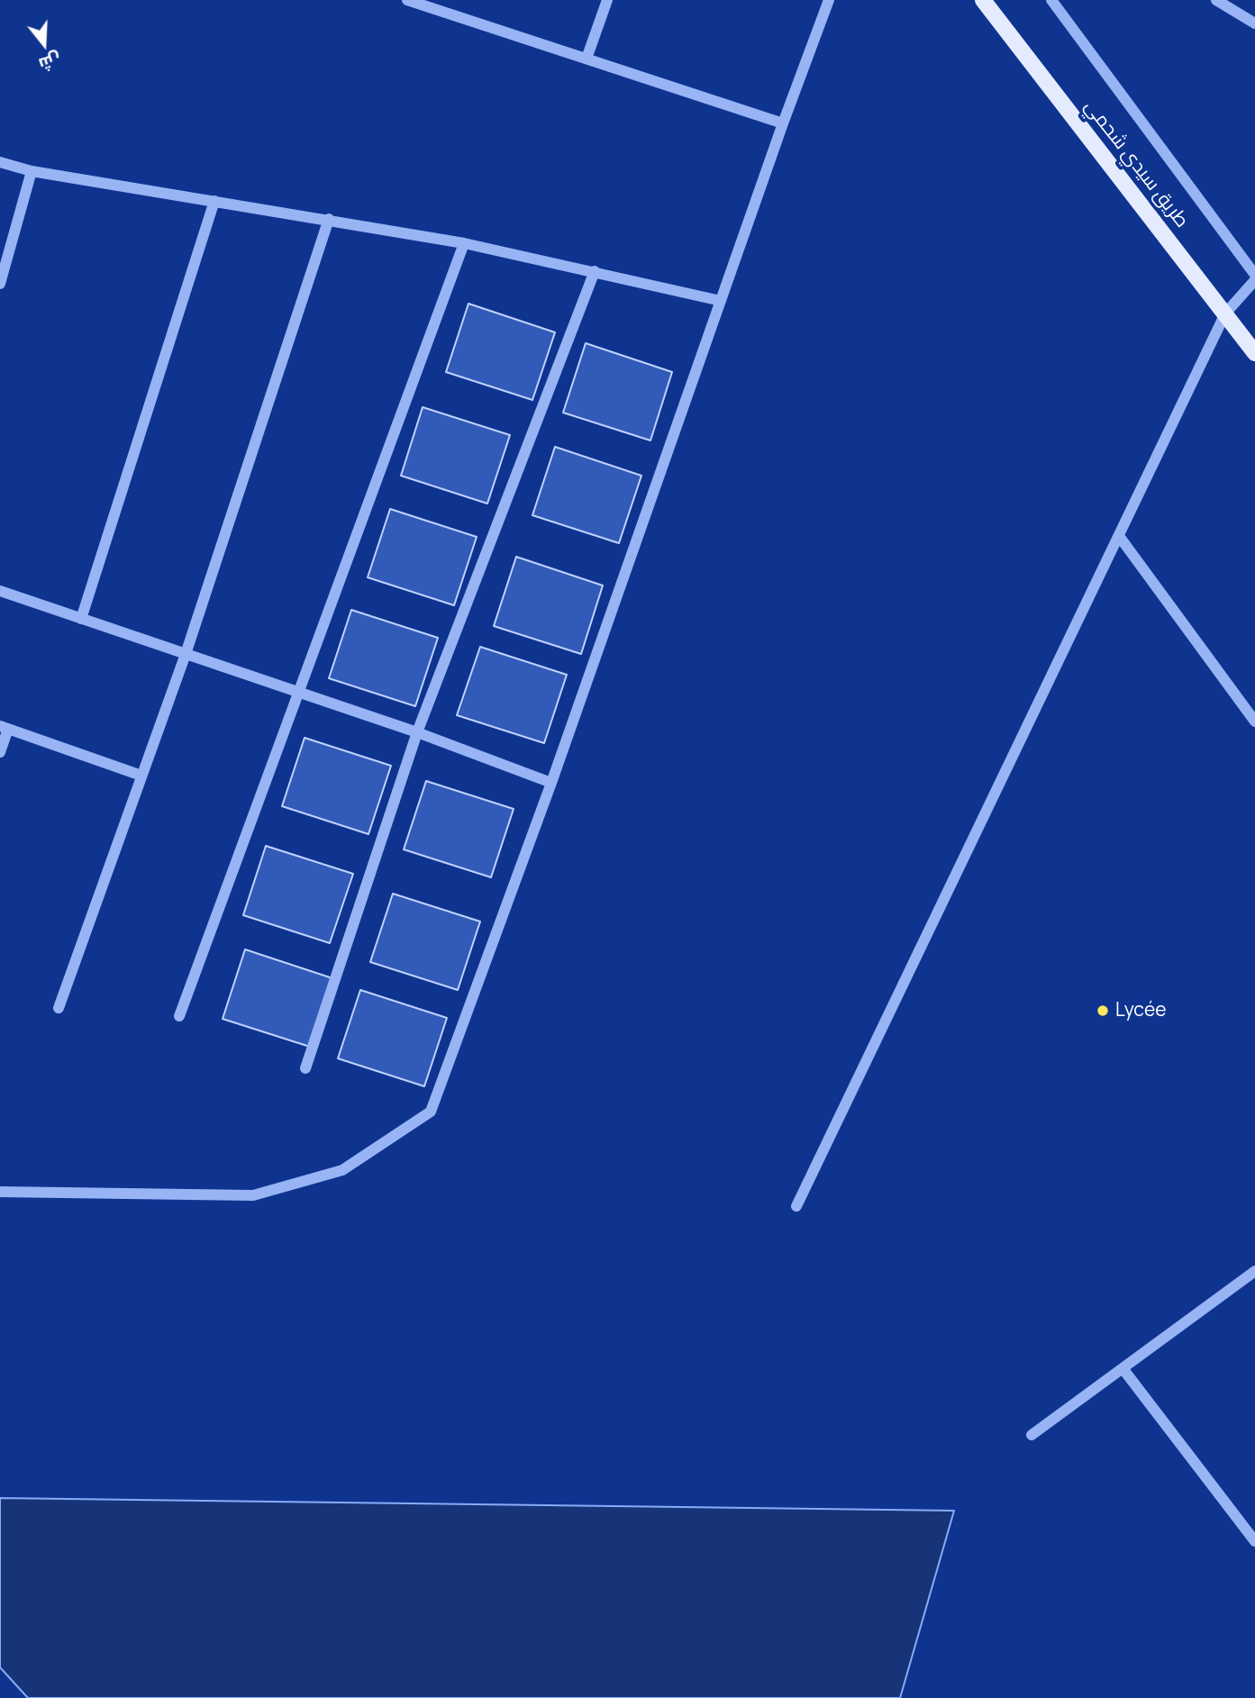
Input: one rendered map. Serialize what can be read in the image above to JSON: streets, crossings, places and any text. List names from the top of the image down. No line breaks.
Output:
{"streets":{"main road":["طريق سيدي شحمي"]},"places":["Lycée"],"north":"bottom"}
